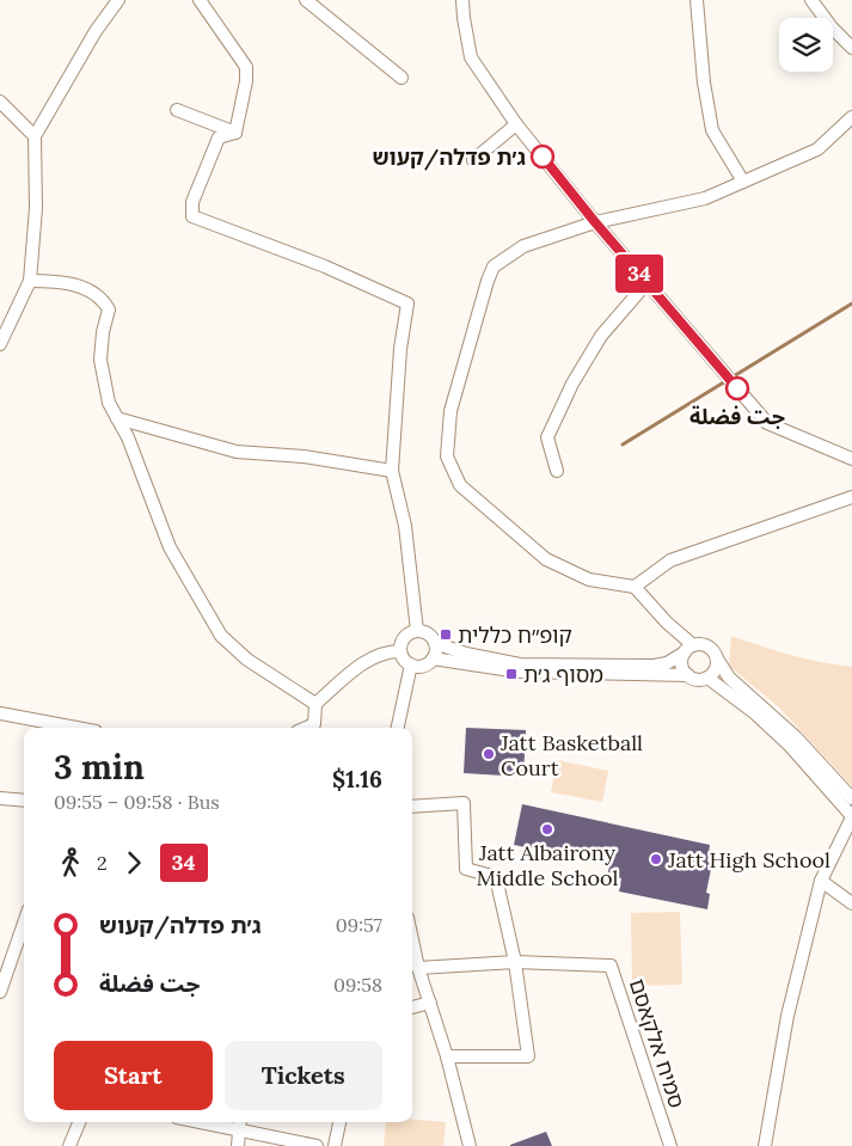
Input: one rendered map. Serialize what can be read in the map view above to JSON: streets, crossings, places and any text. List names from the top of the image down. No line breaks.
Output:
{"streets":{"street":["סמיח אלקאסם"]},"places":{"other":["ג׳ת פדלה/קעוש","جت فضلة","Jatt Basketball Court","Jatt Albairony Middle School","Jatt High School"],"transit":["קופ״ח כללית","מסוף ג׳ת"]},"lines":["bus line 34"],"page":{"on_map":"34","heading":["3 min","09:55 – 09:58 · Bus","$1.16"],"legs":["2","34"],"list":[{"name":"ג׳ת פדלה/קעוש","value":"09:57"},{"name":"جت فضلة","value":"09:58"}],"buttons":["Start","Tickets"]}}
